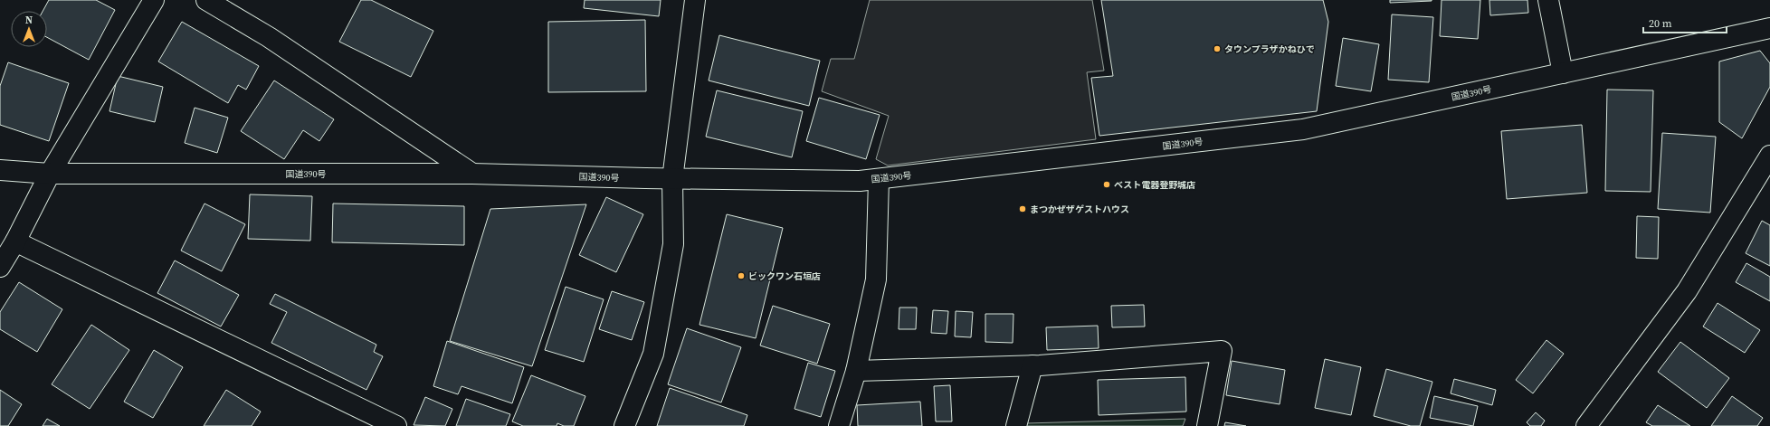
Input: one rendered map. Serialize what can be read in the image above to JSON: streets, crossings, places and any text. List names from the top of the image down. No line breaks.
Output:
{"streets":{"main road":["国道390号"]},"places":["タウンプラザかねひで","ベスト電器登野城店","まつかぜザゲストハウス","ビックワン石垣店"],"scale_bar":"20 m","north":"top"}
